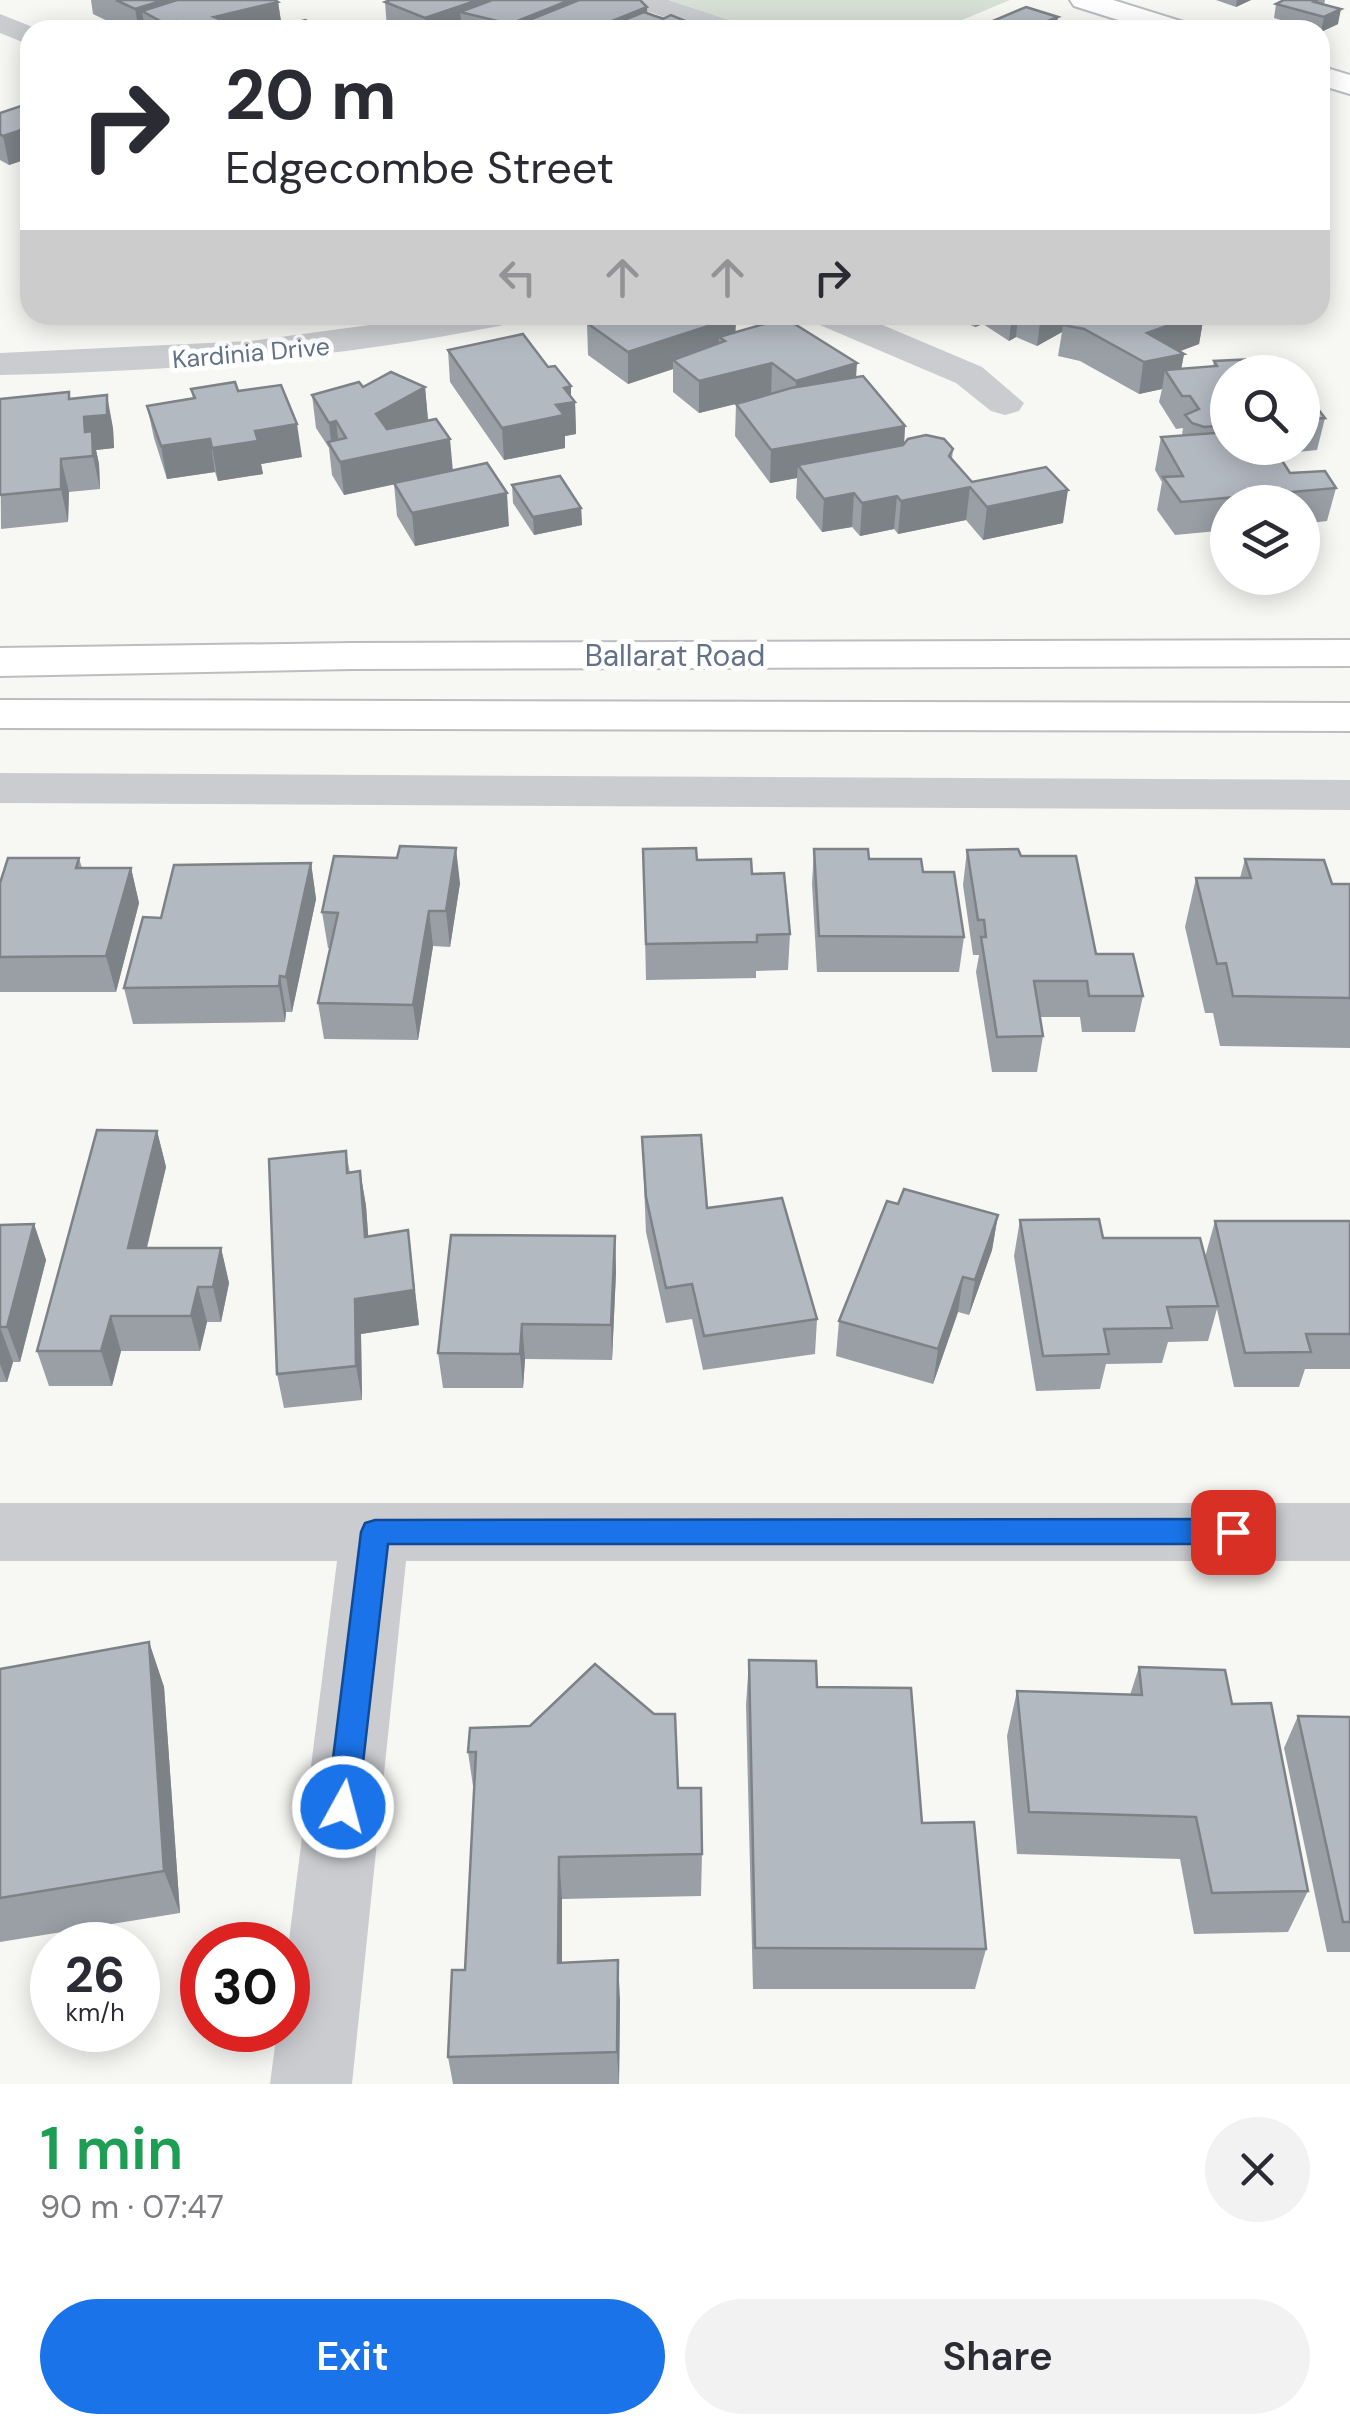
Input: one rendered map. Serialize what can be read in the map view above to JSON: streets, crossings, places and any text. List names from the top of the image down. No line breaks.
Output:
{"streets":{"main road":["Ballarat Road"],"street":["Kardinia Drive"]},"page":{"turn":["20 m","Edgecombe Street"],"speed":"26 km/h","limit":"30","heading":["1 min","90 m · 07:47"],"buttons":["Exit","Share"]}}
